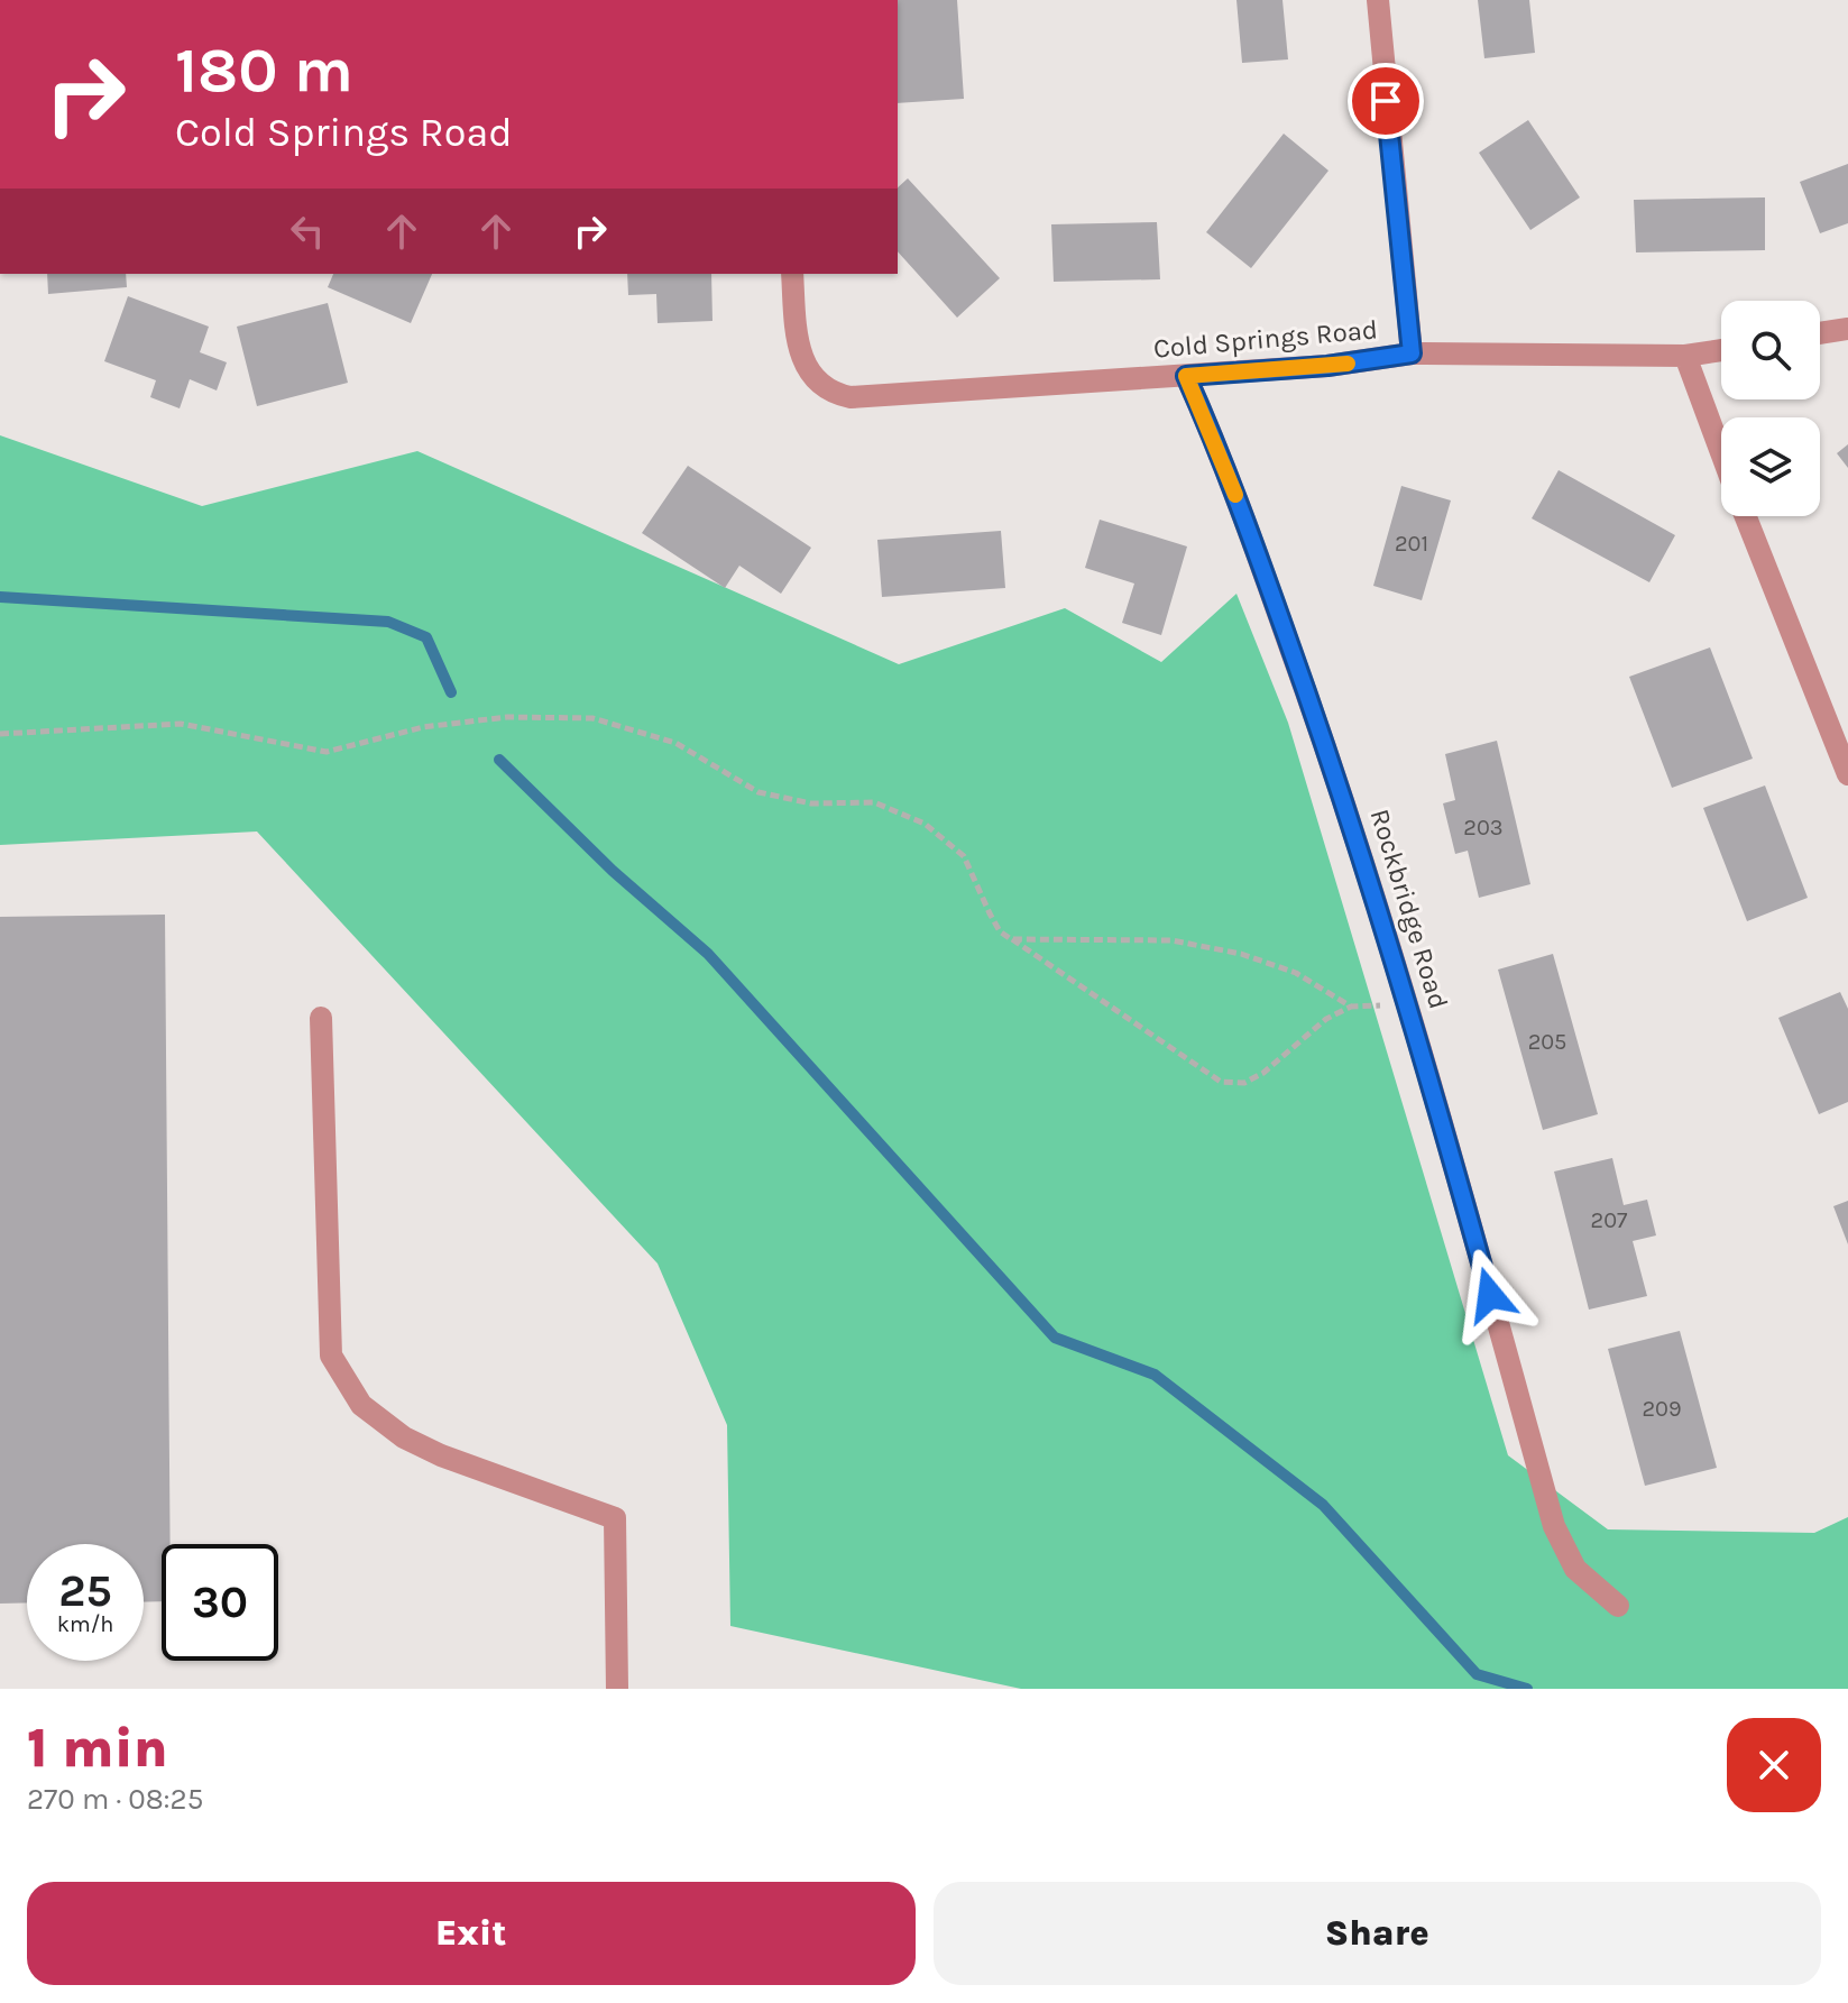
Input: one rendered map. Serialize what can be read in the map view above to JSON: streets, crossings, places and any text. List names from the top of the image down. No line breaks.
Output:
{"streets":{"street":["Cold Springs Road","Rockbridge Road"]},"crossings":[["Cold Springs Road","Rockbridge Road"]],"house_numbers":["201","203","205","207","209"],"page":{"turn":["180 m","Cold Springs Road"],"speed":"25 km/h","limit":"30","heading":["1 min","270 m · 08:25"],"buttons":["Exit","Share"]}}
